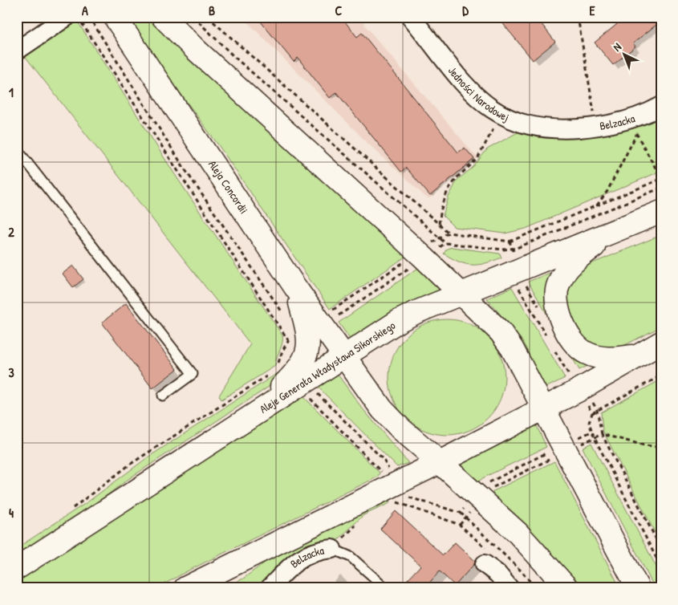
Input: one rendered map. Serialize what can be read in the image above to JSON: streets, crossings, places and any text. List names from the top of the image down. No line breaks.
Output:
{"streets":{"street":["Jedności Narodowej","Belzacka","Aleja Concordii","Aleje Generała Władysława Sikorskiego"]},"crossings":[["Jedności Narodowej","Belzacka"],["Aleja Concordii","Aleje Generała Władysława Sikorskiego"]],"north":"top left","grid":{"columns":["A","B","C","D","E"],"rows":["1","2","3","4"]}}
